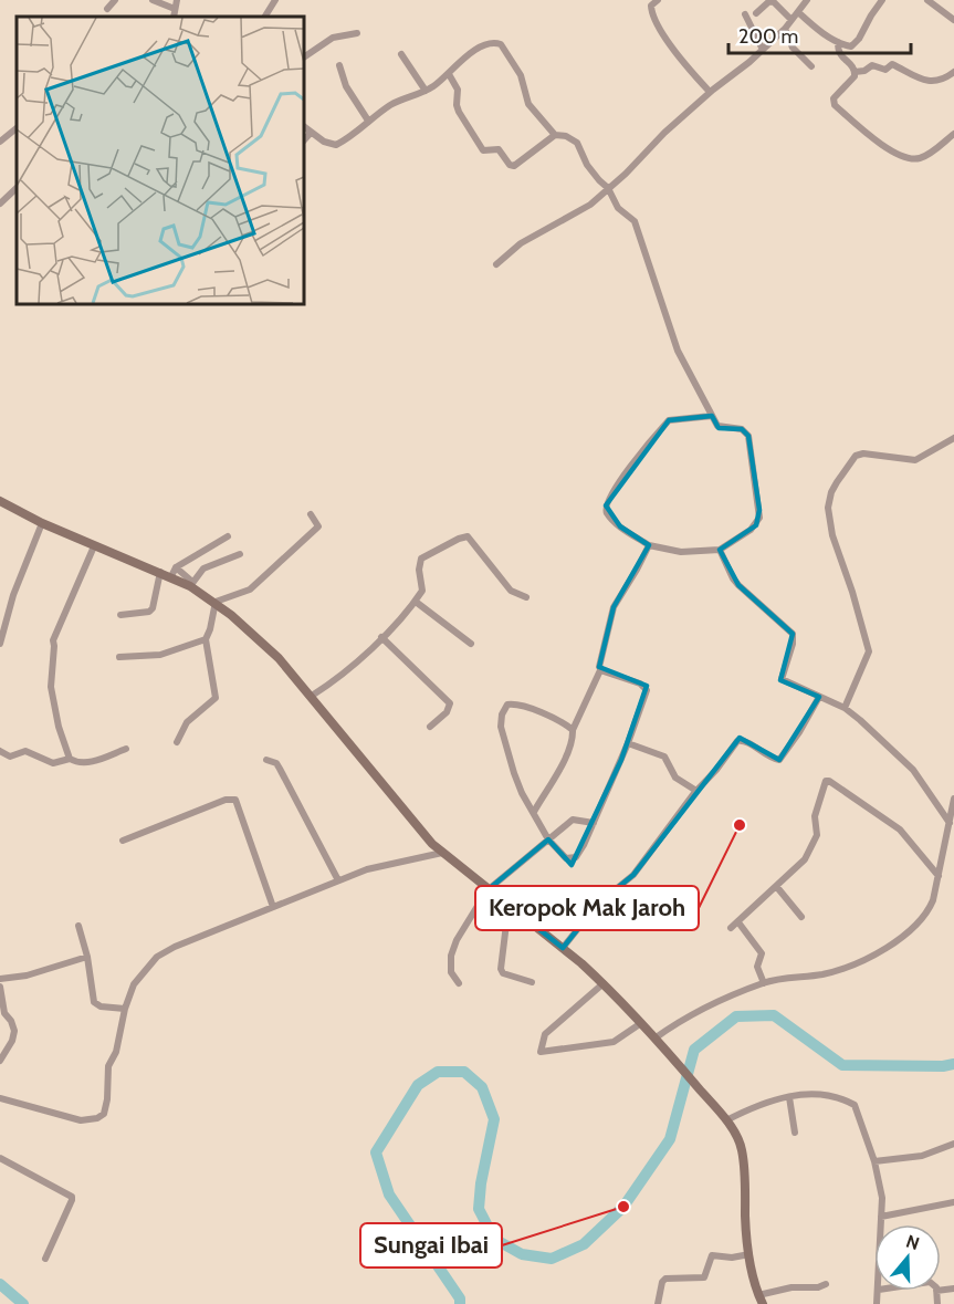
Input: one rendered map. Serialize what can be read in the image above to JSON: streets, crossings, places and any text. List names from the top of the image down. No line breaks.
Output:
{"places":["Keropok Mak Jaroh","Sungai Ibai"],"scale_bar":"200 m","north":"top"}
